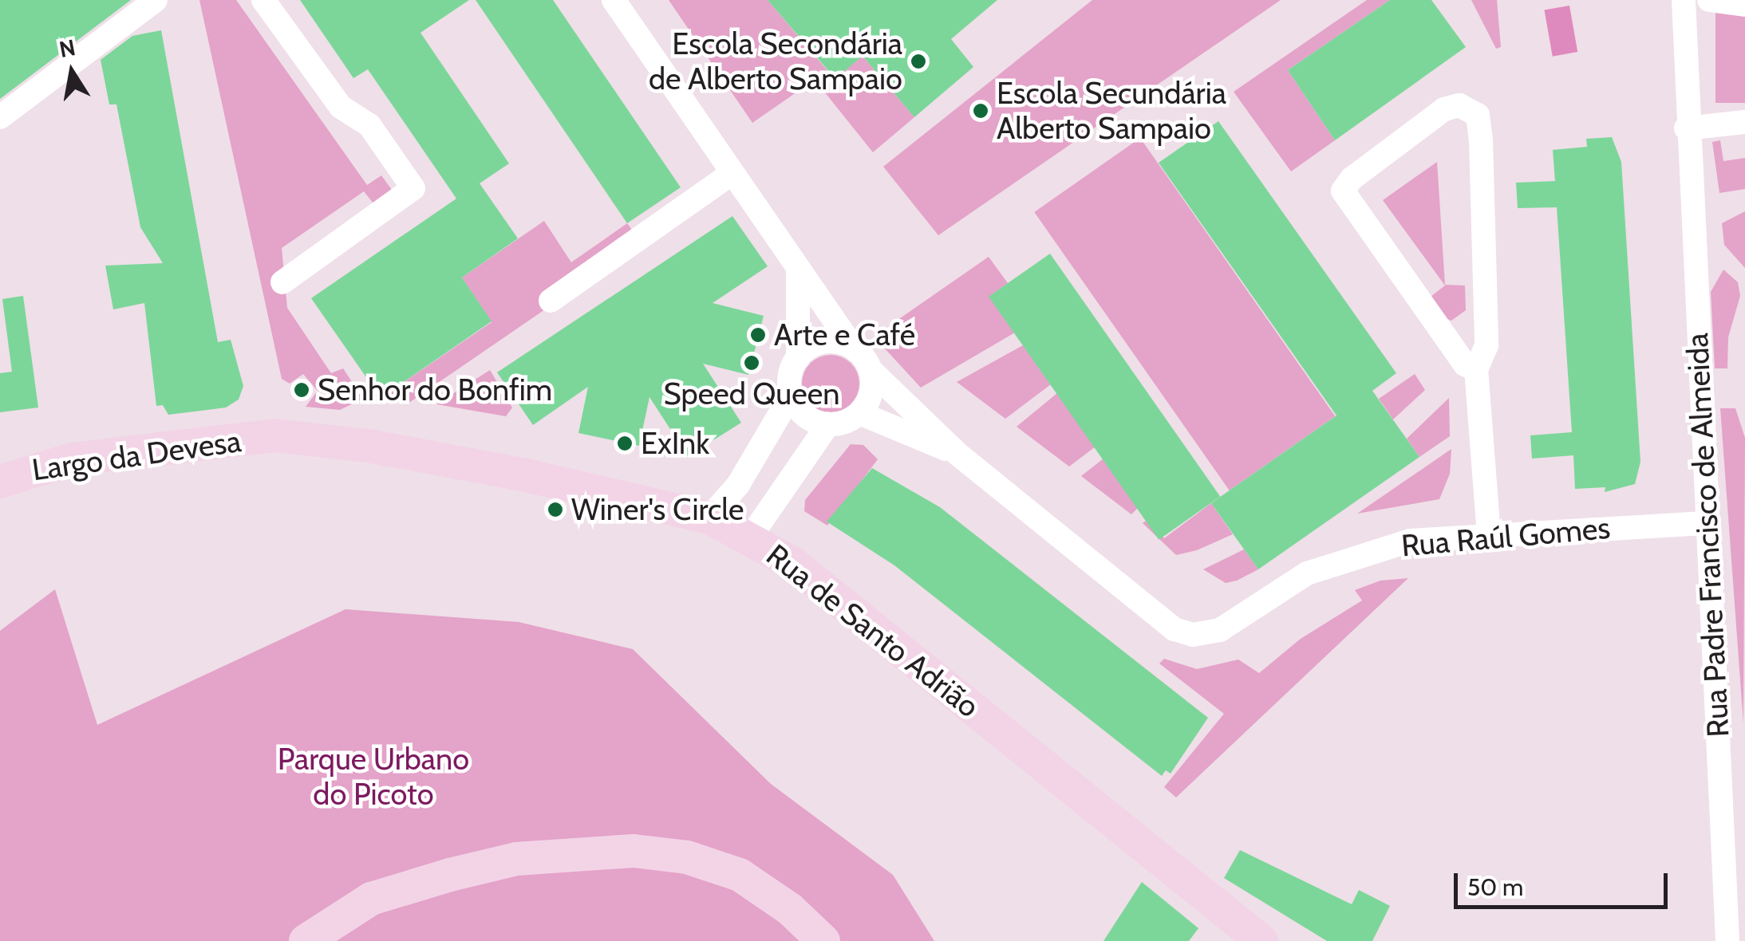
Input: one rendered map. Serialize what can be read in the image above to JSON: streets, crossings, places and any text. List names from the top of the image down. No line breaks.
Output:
{"streets":{"main road":["Largo da Devesa","Rua de Santo Adrião"],"street":["Rua Padre Francisco de Almeida","Rua Raúl Gomes"]},"crossings":[["Largo da Devesa","Rua de Santo Adrião"],["Rua Padre Francisco de Almeida","Rua Raúl Gomes"]],"parks":["Parque Urbano do Picoto"],"places":["Escola Secondária de Alberto Sampaio","Escola Secundária Alberto Sampaio","Arte e Café","Speed Queen","Senhor do Bonfim","ExInk","Winer's Circle"],"scale_bar":"50 m","north":"top"}
